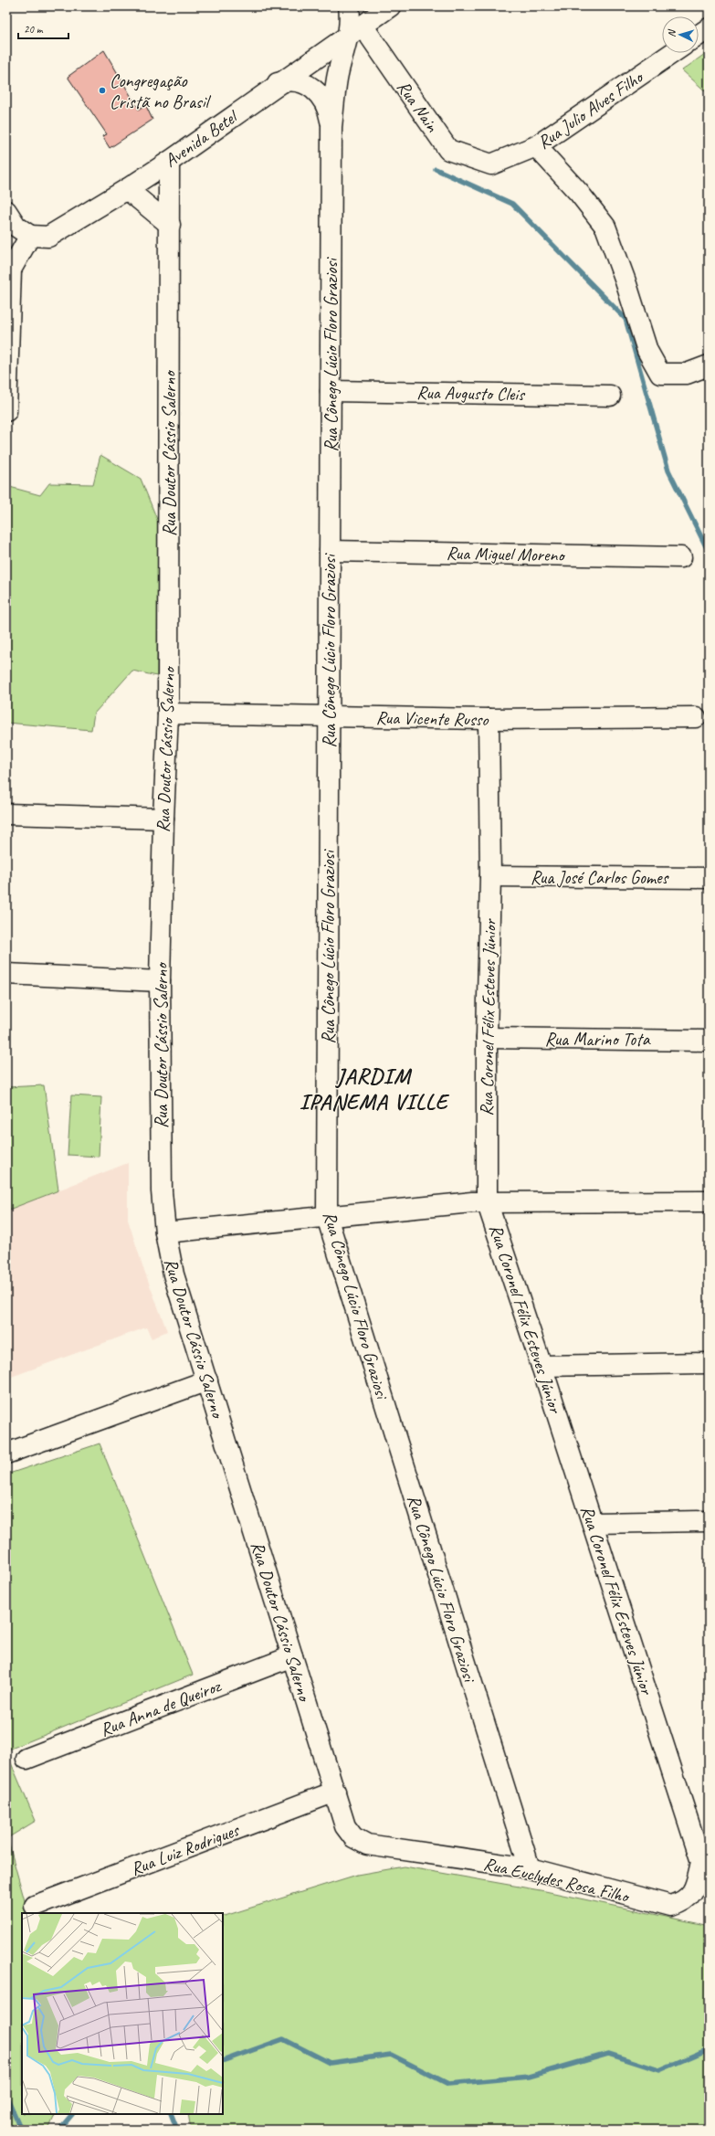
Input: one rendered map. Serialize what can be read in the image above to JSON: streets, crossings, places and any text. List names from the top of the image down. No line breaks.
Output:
{"streets":{"street":["Rua Nain","Rua Julio Alves Filho","Avenida Betel","Rua Cônego Lúcio Floro Graziosi","Rua Augusto Cleis","Rua Doutor Cássio Salerno","Rua Miguel Moreno","Rua Vicente Russo","Rua José Carlos Gomes","Rua Coronel Félix Esteves Júnior","Rua Marino Tota","Rua Anna de Queiroz","Rua Luiz Rodrigues","Rua Euclydes Rosa Filho"]},"crossings":[["Rua Nain","Rua Julio Alves Filho"],["Rua Nain","Avenida Betel"],["Rua Nain","Rua Cônego Lúcio Floro Graziosi"],["Avenida Betel","Rua Cônego Lúcio Floro Graziosi"],["Avenida Betel","Rua Doutor Cássio Salerno"],["Rua Cônego Lúcio Floro Graziosi","Rua Augusto Cleis"],["Rua Cônego Lúcio Floro Graziosi","Rua Miguel Moreno"],["Rua Cônego Lúcio Floro Graziosi","Rua Vicente Russo"],["Rua Cônego Lúcio Floro Graziosi","Rua Euclydes Rosa Filho"],["Rua Doutor Cássio Salerno","Rua Vicente Russo"],["Rua Doutor Cássio Salerno","Rua Anna de Queiroz"],["Rua Doutor Cássio Salerno","Rua Luiz Rodrigues"],["Rua Doutor Cássio Salerno","Rua Euclydes Rosa Filho"],["Rua Vicente Russo","Rua Coronel Félix Esteves Júnior"],["Rua José Carlos Gomes","Rua Coronel Félix Esteves Júnior"],["Rua Coronel Félix Esteves Júnior","Rua Marino Tota"],["Rua Coronel Félix Esteves Júnior","Rua Euclydes Rosa Filho"]],"districts":["JARDIM IPANEMA VILLE"],"places":["Congregação Cristã no Brasil"],"scale_bar":"20 m","north":"left"}
